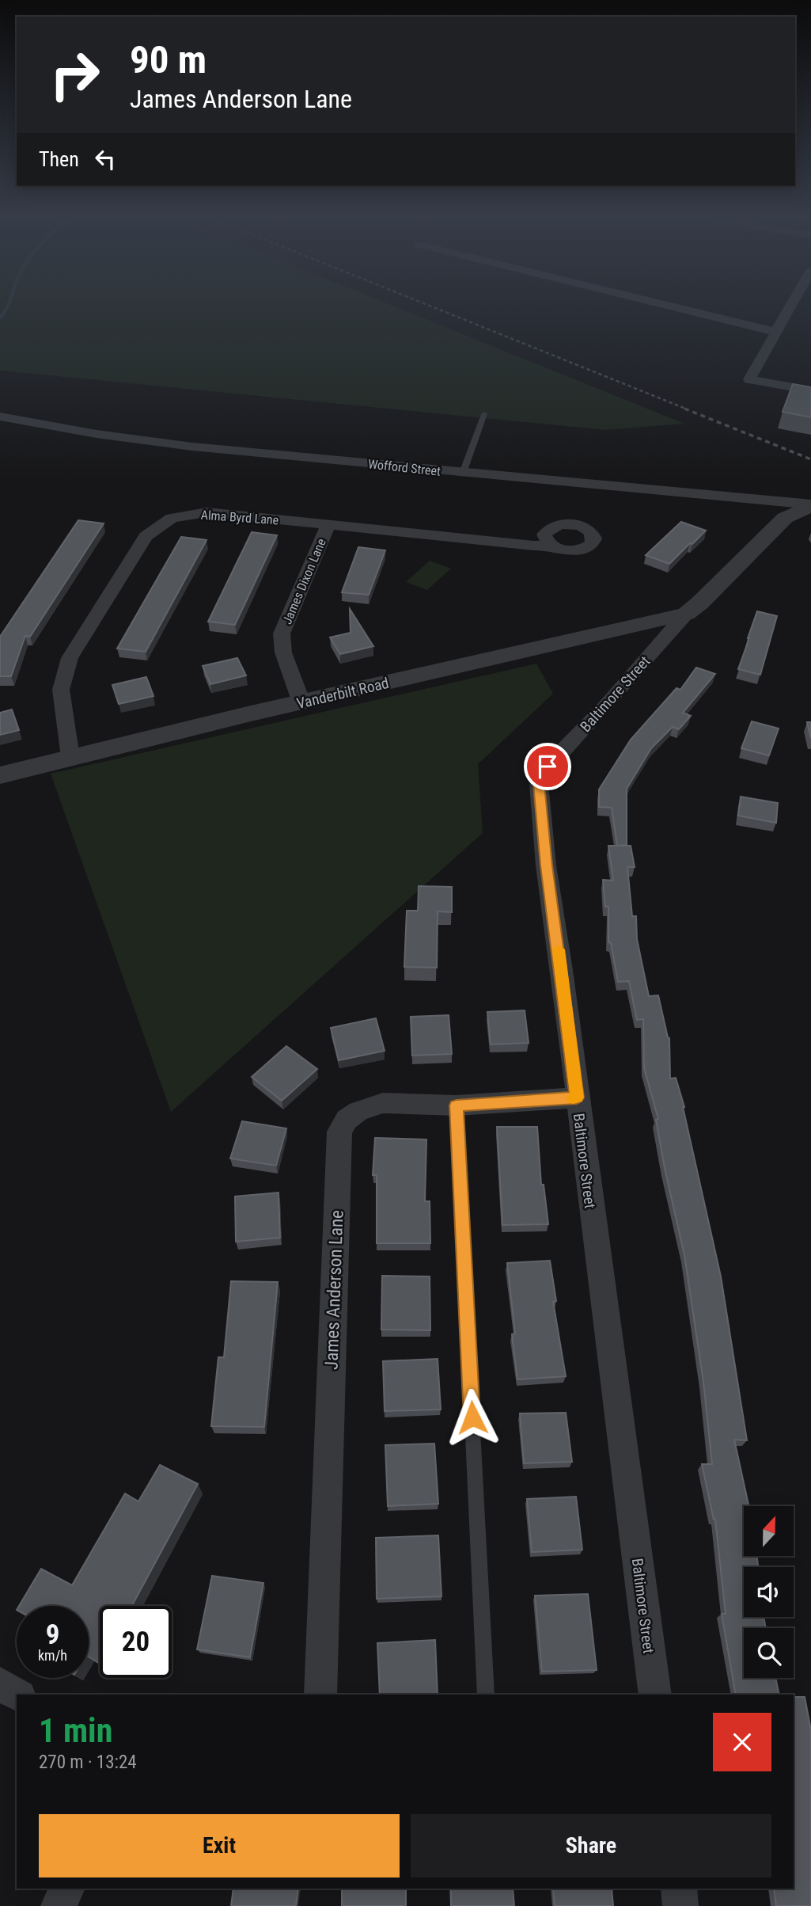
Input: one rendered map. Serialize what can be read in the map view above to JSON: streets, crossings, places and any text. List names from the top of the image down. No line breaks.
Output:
{"streets":{"street":["Wofford Street","Alma Byrd Lane","James Dixon Lane","Vanderbilt Road","Baltimore Street","James Anderson Lane"]},"crossings":[["Wofford Street","Baltimore Street"],["Alma Byrd Lane","James Dixon Lane"],["Alma Byrd Lane","Vanderbilt Road"],["James Dixon Lane","Vanderbilt Road"],["Vanderbilt Road","Baltimore Street"],["Baltimore Street","James Anderson Lane"]],"north":"top","page":{"turn":["90 m","James Anderson Lane"],"then":"Then","speed":"9 km/h","limit":"20","heading":["1 min","270 m · 13:24"],"buttons":["Exit","Share"]}}
